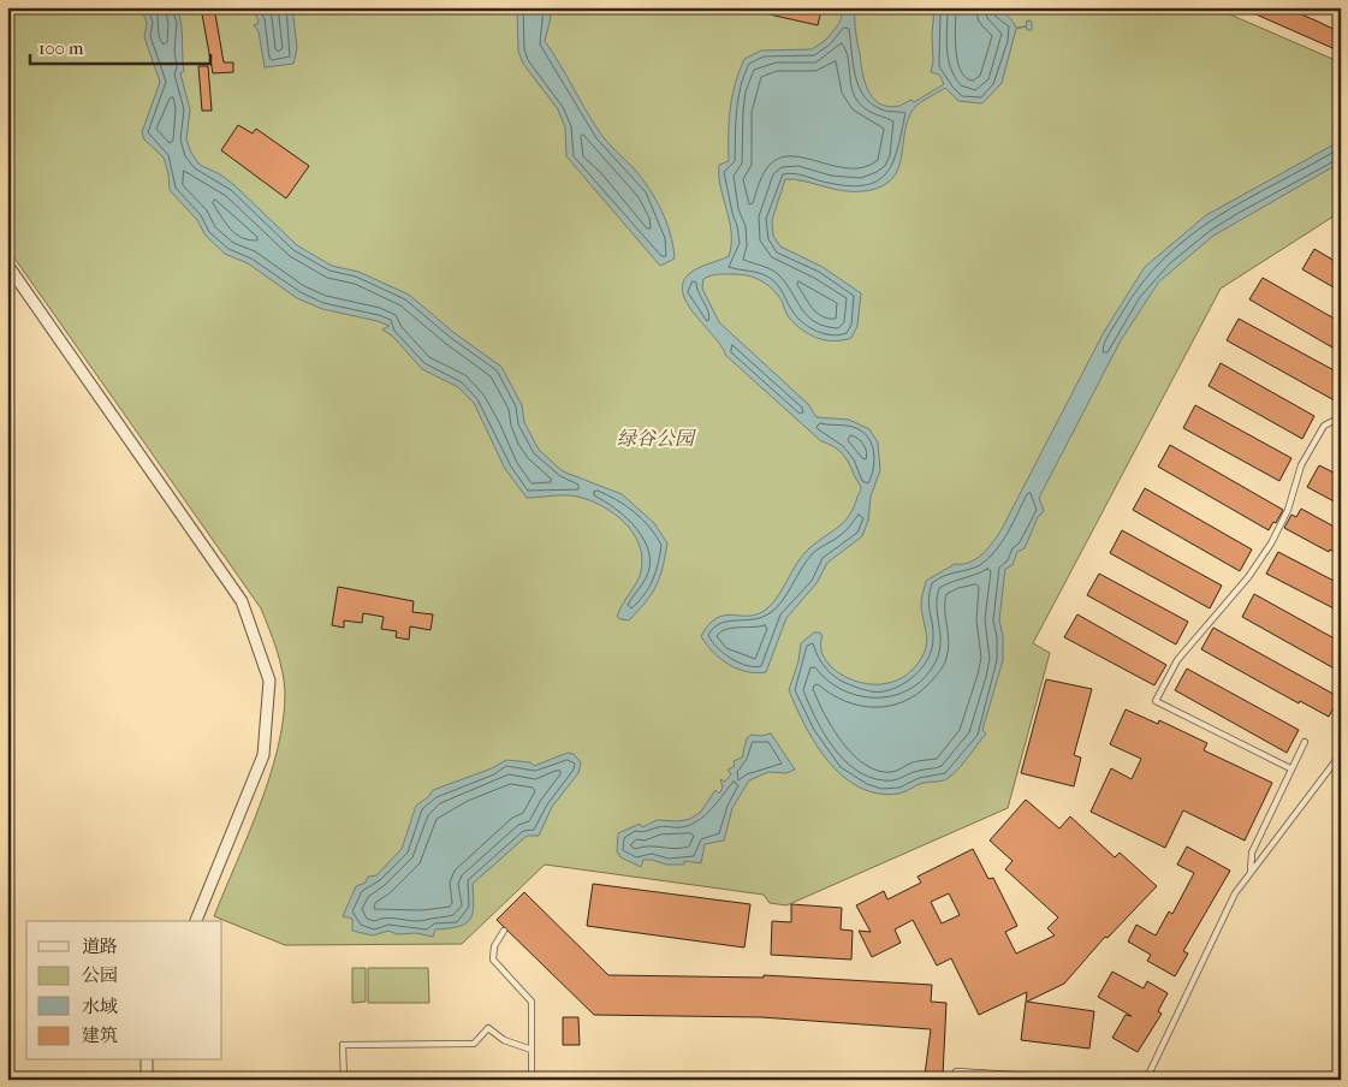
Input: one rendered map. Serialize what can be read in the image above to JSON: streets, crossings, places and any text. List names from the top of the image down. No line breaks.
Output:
{"parks":["绿谷公园"],"legend":["道路","公园","水域","建筑"],"scale_bar":"100 m"}
